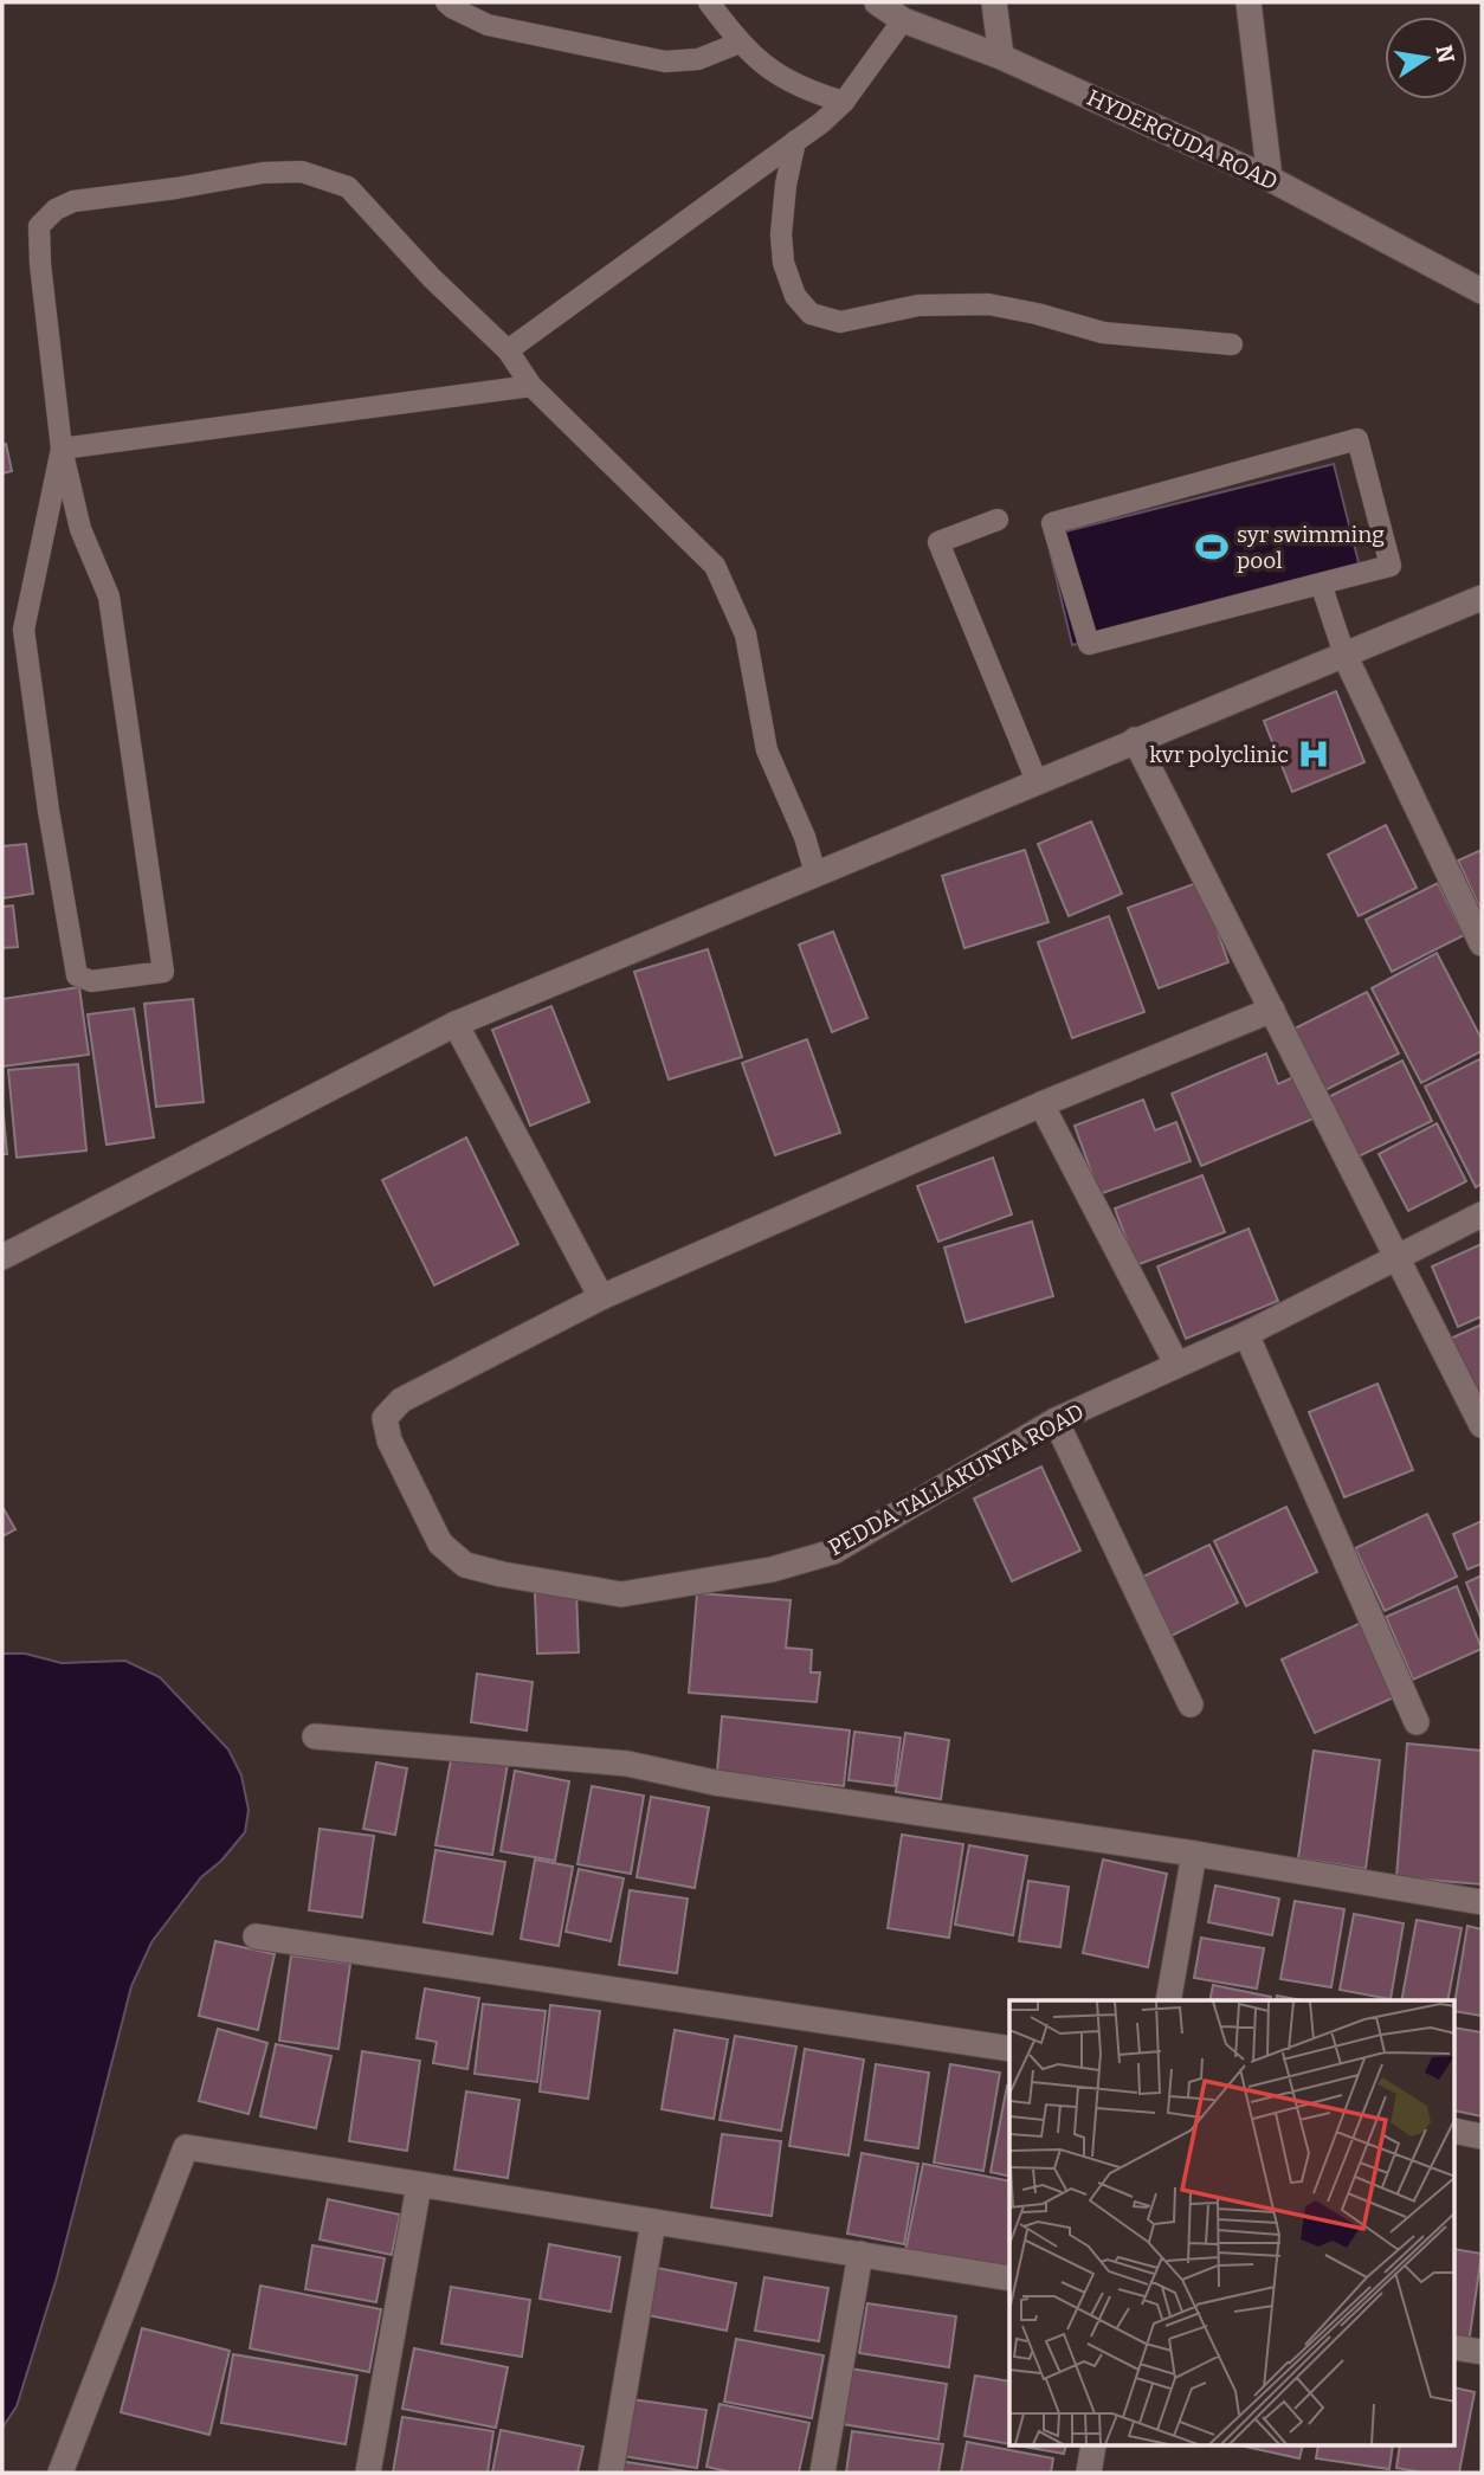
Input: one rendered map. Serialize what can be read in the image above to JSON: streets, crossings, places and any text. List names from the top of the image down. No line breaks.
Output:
{"streets":{"street":["HYDERGUDA ROAD","PEDDA TALLAKUNTA ROAD"]},"places":{"sports":["syr swimming pool"],"hospital":["kvr polyclinic"]},"north":"right"}
